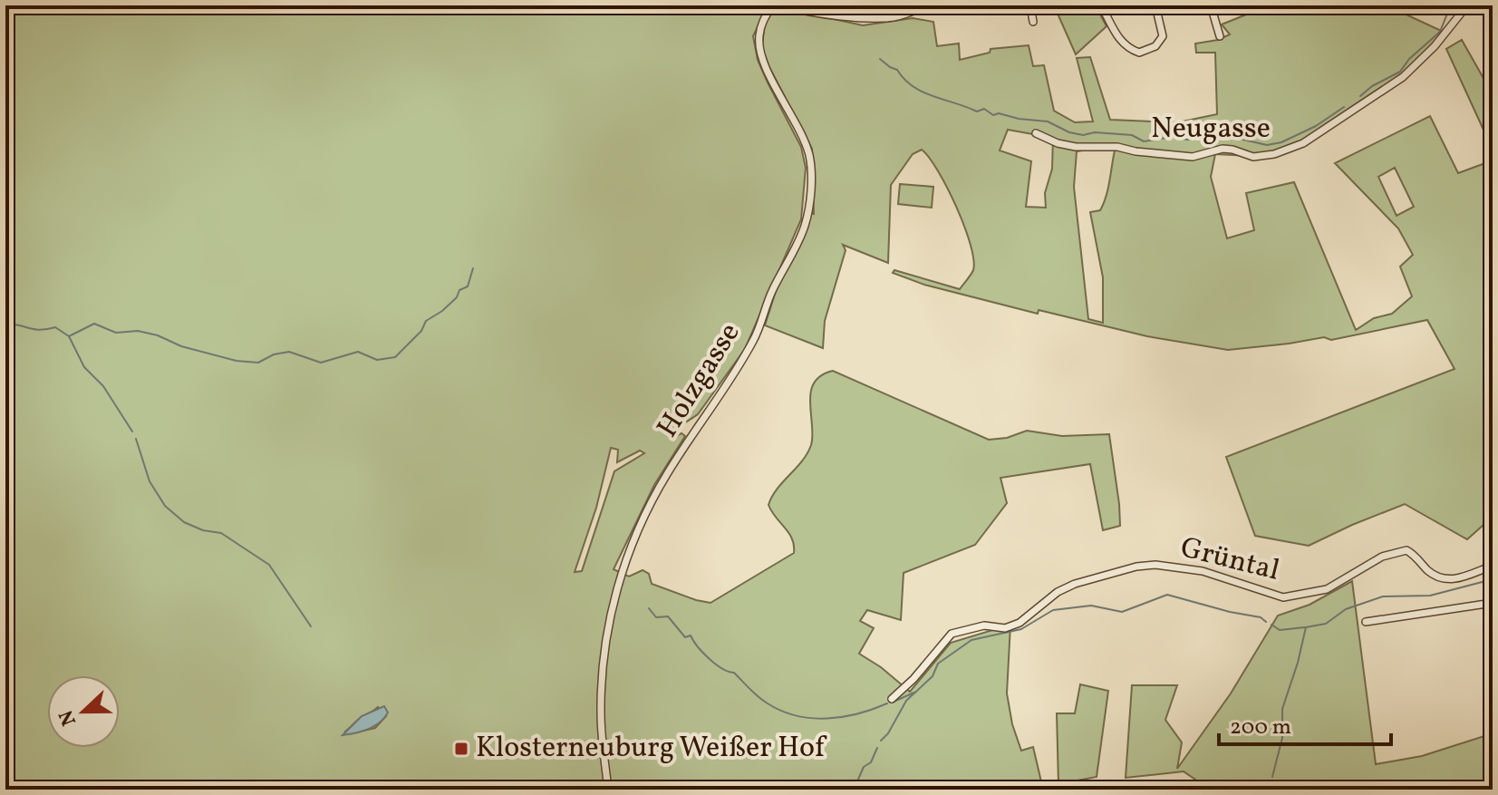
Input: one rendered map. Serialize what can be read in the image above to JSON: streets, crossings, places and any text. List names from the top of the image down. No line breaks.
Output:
{"streets":{"street":["Neugasse","Holzgasse","Grüntal"]},"places":{"transit":["Klosterneuburg Weißer Hof"]},"scale_bar":"200 m","north":"left"}
